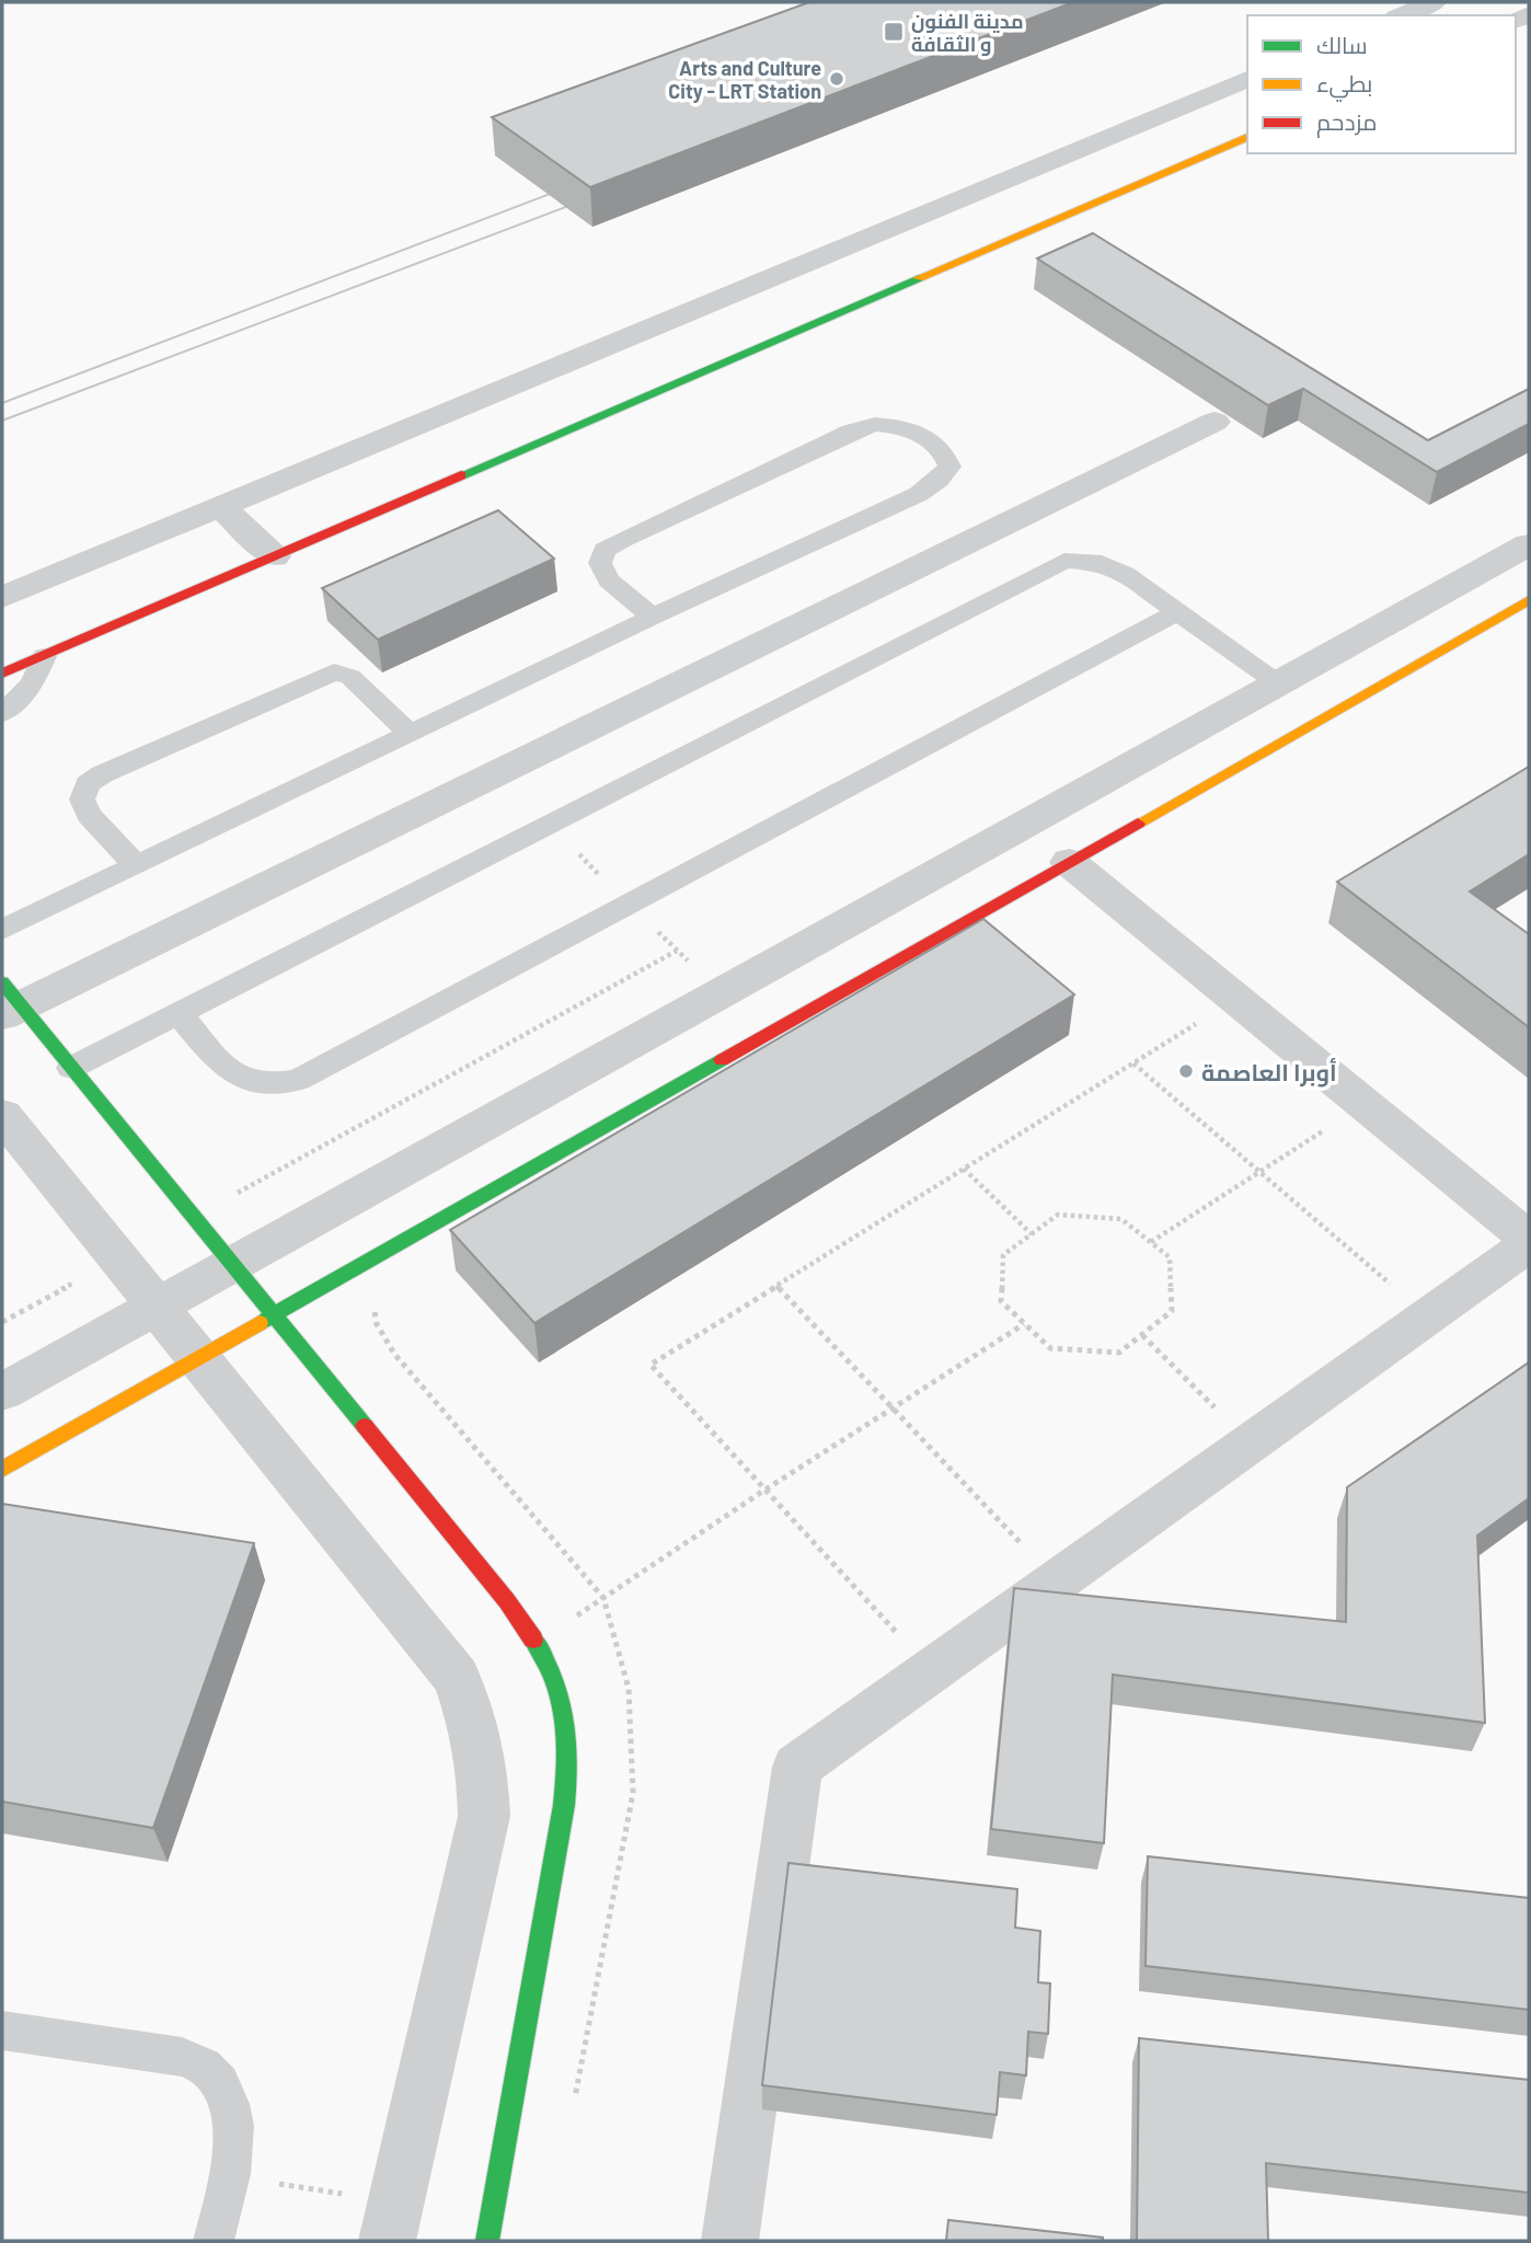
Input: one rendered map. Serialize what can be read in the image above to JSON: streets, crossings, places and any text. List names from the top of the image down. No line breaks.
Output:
{"places":{"transit":["مدينة الفنون و الثقافة"],"other":["Arts and Culture City - LRT Station","أوبرا العاصمة"]},"legend":["سالك","بطيء","مزدحم"]}
